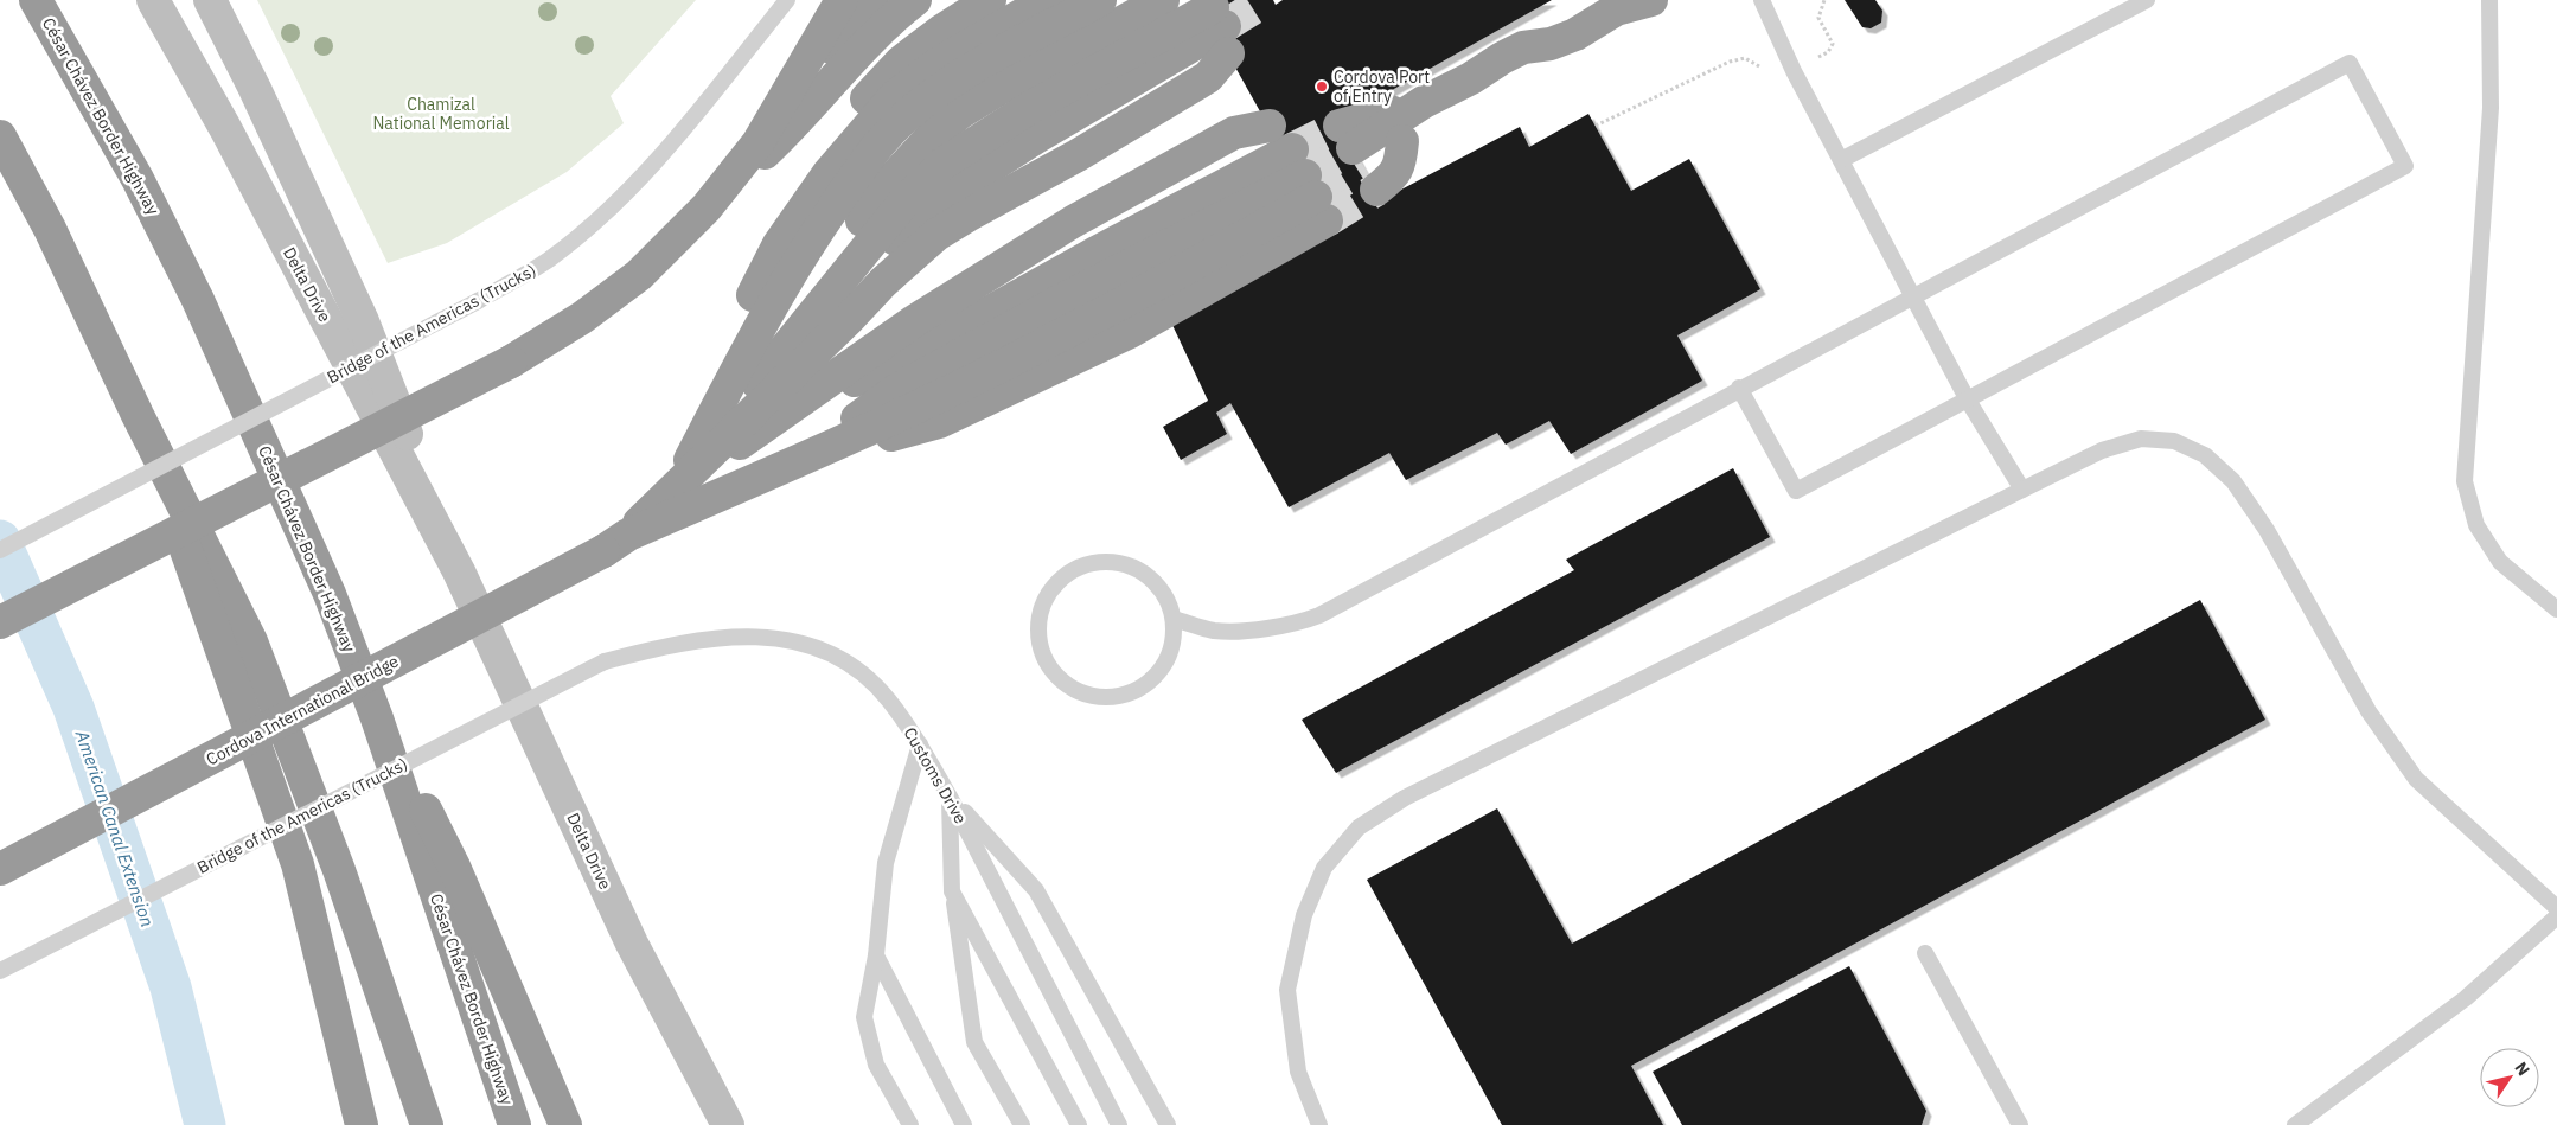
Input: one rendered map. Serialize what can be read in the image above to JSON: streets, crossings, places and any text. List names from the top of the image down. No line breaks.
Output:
{"streets":{"highway":["César Chávez Border Highway","Cordova International Bridge"],"main road":["Delta Drive"],"lane":["Bridge of the Americas (Trucks)","Customs Drive"]},"crossings":[["Bridge of the Americas (Trucks)","Customs Drive"]],"water":["American Canal Extension"],"parks":["Chamizal National Memorial"],"places":["Cordova Port of Entry"],"north":"top right"}
